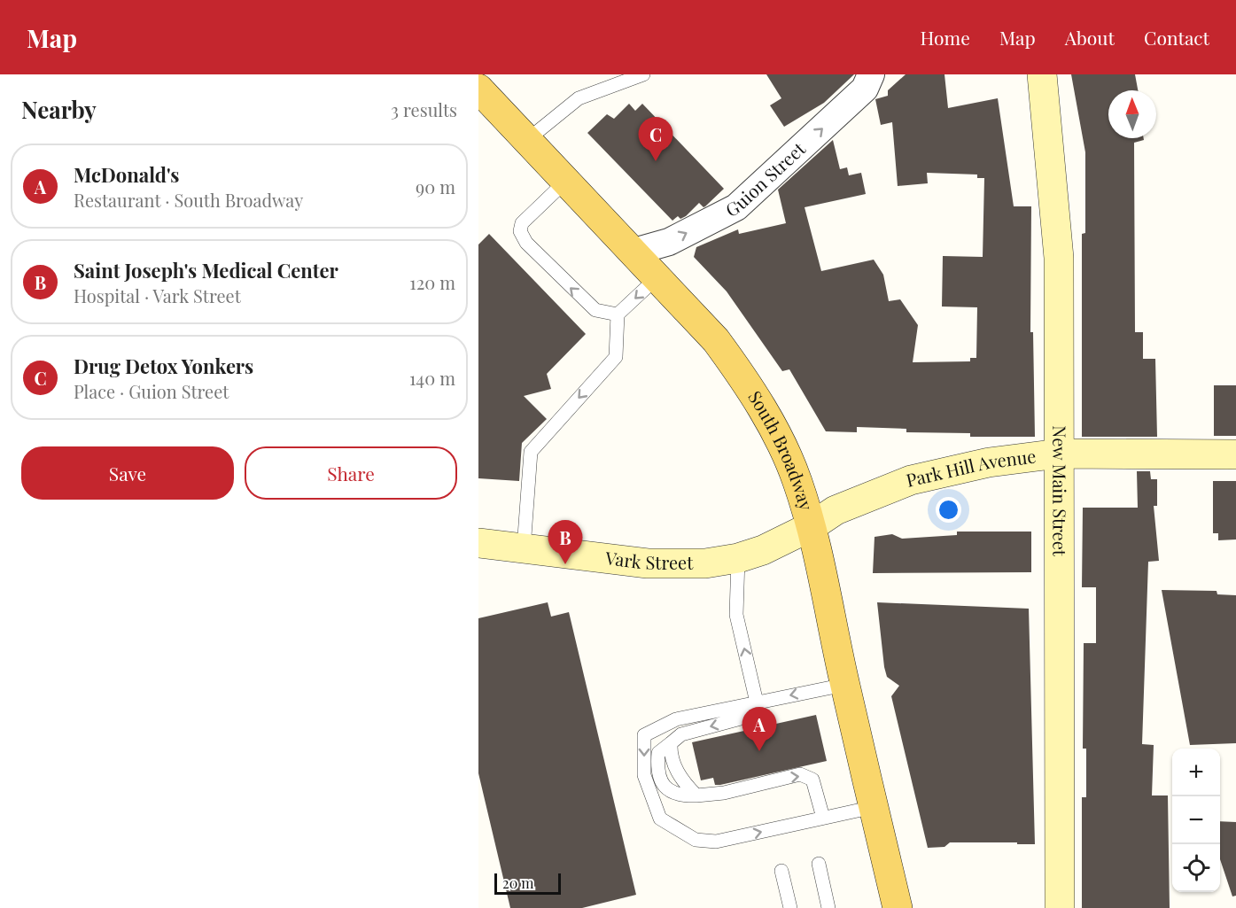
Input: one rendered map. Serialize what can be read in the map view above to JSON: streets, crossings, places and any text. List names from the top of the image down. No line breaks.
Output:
{"streets":{"main road":["South Broadway"],"street":["Guion Street","Park Hill Avenue","New Main Street","Vark Street"]},"crossings":[["Guion Street","South Broadway"],["South Broadway","Park Hill Avenue"],["South Broadway","Vark Street"],["Park Hill Avenue","New Main Street"],["Park Hill Avenue","Vark Street"]],"one_way":["Guion Street"],"scale_bar":"20 m","north":"top","page":{"header":"Map","nav":["Home","Map","About","Contact"],"heading":["Nearby","3 results"],"pins":["C","B","A"],"list":[{"mark":"A","name":"McDonald's","note":"Restaurant · South Broadway","value":"90 m"},{"mark":"B","name":"Saint Joseph's Medical Center","note":"Hospital · Vark Street","value":"120 m"},{"mark":"C","name":"Drug Detox Yonkers","note":"Place · Guion Street","value":"140 m"}],"buttons":["Save","Share"],"map_buttons":["+","−"],"scale":"20 m"}}
